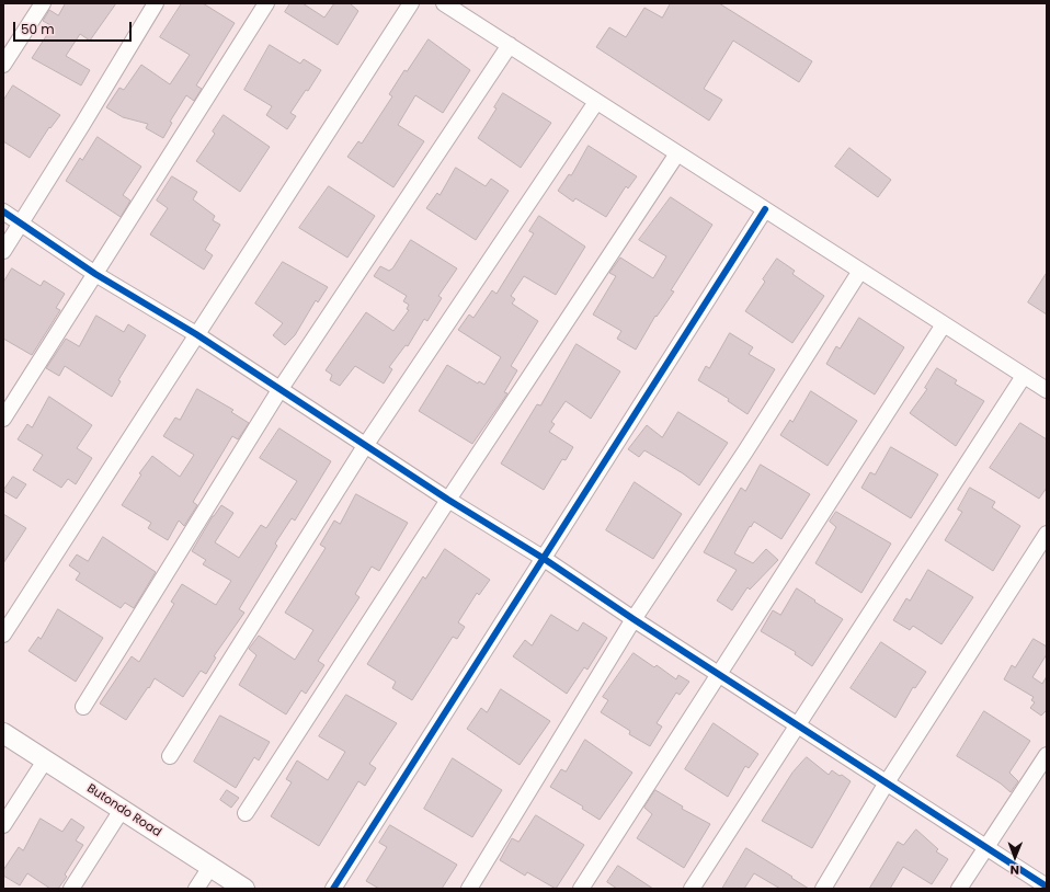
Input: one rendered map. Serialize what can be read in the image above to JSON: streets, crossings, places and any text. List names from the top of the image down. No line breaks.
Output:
{"streets":{"street":["Butondo Road"]},"scale_bar":"50 m","north":"bottom"}
